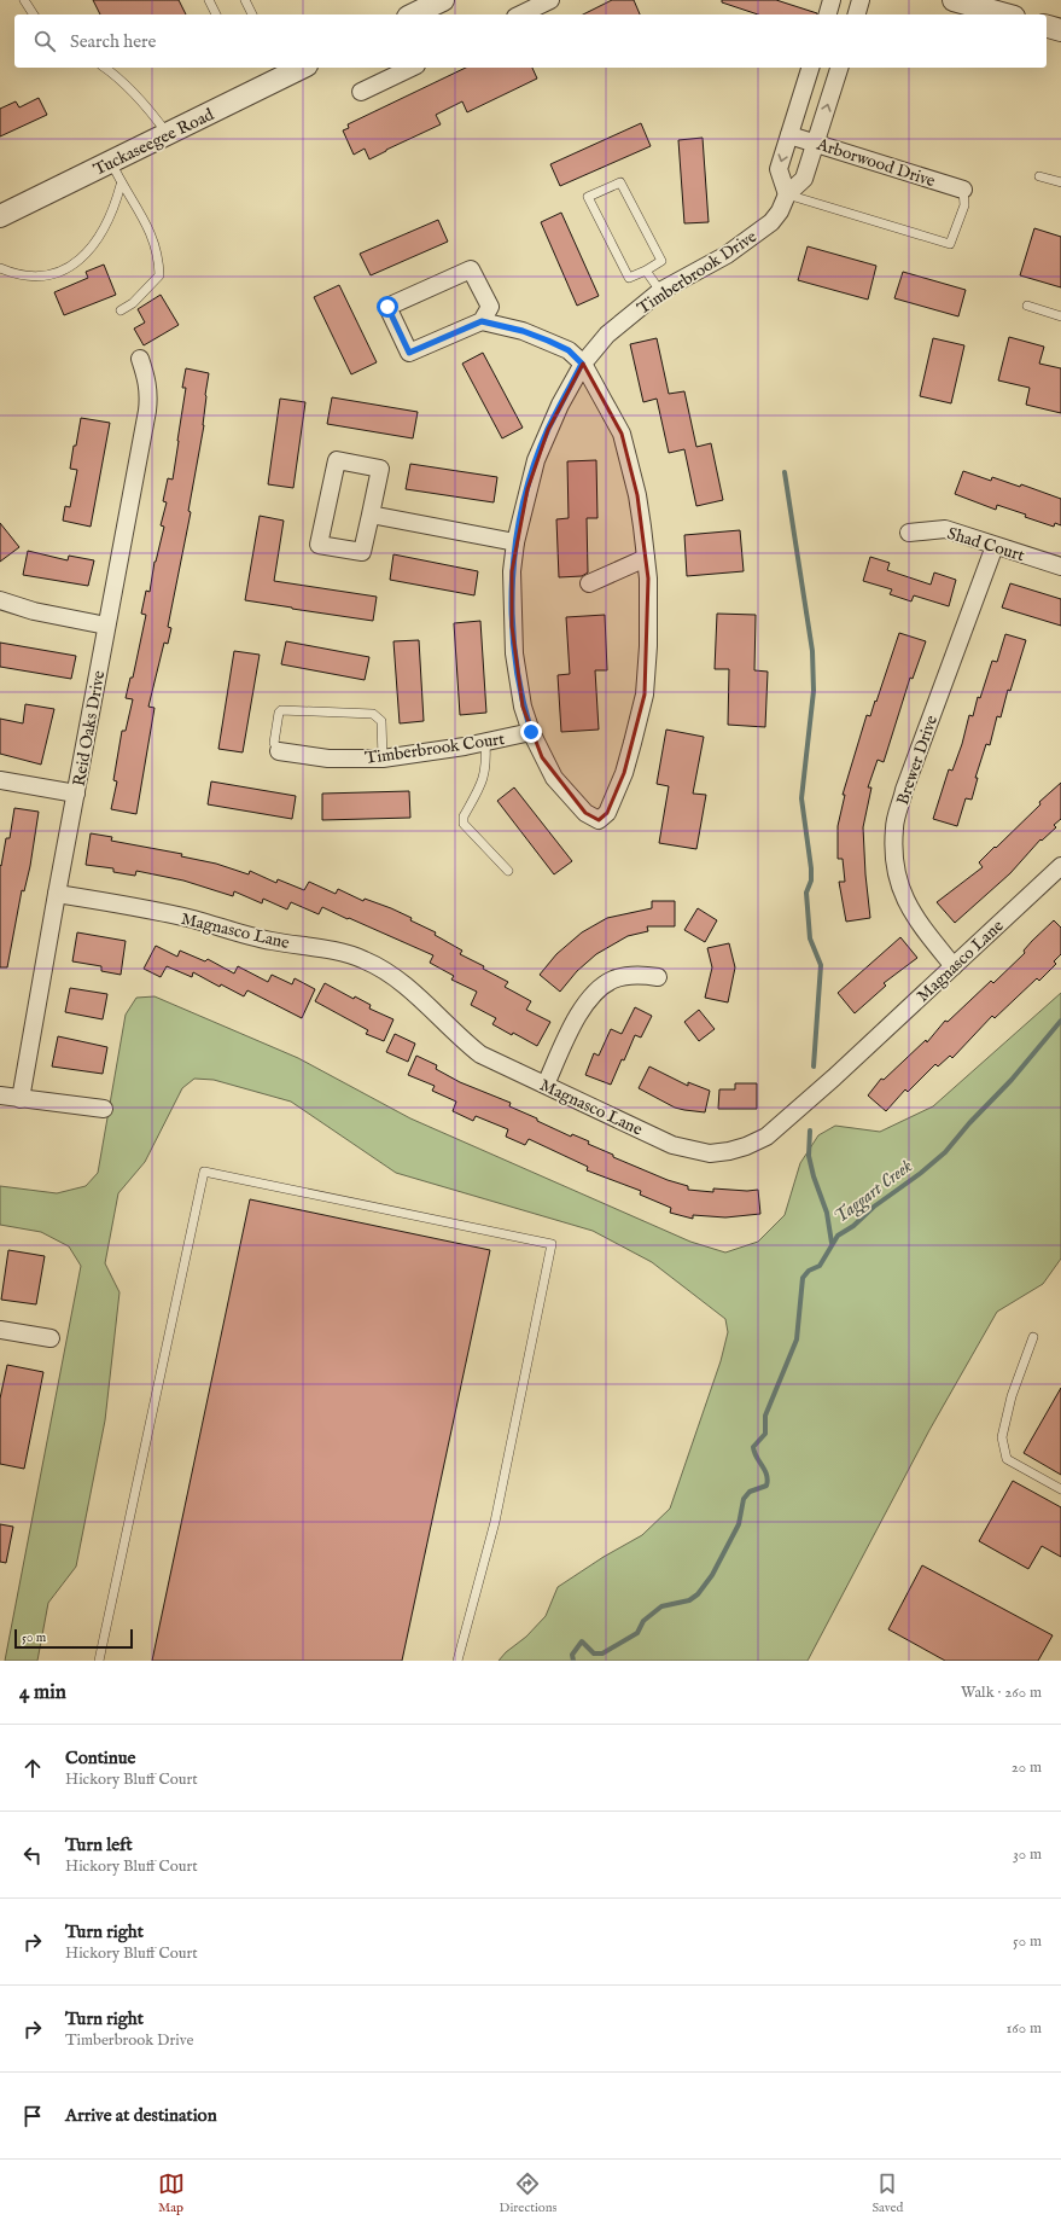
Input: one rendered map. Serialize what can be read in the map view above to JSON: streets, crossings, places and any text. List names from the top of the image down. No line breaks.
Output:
{"streets":{"street":["Tuckaseegee Road","Arborwood Drive","Timberbrook Drive","Shad Court","Reid Oaks Drive","Timberbrook Court","Brewer Drive","Magnasco Lane"]},"crossings":[["Arborwood Drive","Timberbrook Drive"],["Timberbrook Drive","Timberbrook Court"],["Shad Court","Brewer Drive"],["Reid Oaks Drive","Magnasco Lane"],["Brewer Drive","Magnasco Lane"]],"water":["Taggart Creek"],"scale_bar":"50 m","page":{"search":"Search here","scale":"50 m","heading":["4 min","Walk · 260 m"],"list":[["Continue","Hickory Bluff Court","20 m"],["Turn left","Hickory Bluff Court","30 m"],["Turn right","Hickory Bluff Court","50 m"],["Turn right","Timberbrook Drive","160 m"],"Arrive at destination"],"nav":["Map","Directions","Saved"]}}
